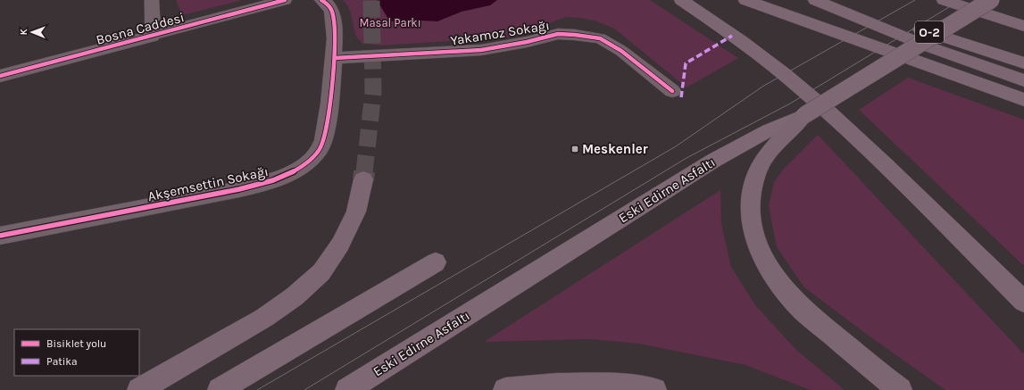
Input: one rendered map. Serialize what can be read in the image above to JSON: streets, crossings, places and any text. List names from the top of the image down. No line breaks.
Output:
{"streets":{"highway":["O-2","Eski Edirne Asfaltı"],"street":["Bosna Caddesi","Yakamoz Sokağı","Akşemsettin Sokağı"]},"crossings":[["Yakamoz Sokağı","Akşemsettin Sokağı"]],"parks":["Masal Parkı"],"places":{"transit":["Meskenler"]},"legend":["Bisiklet yolu","Patika"],"north":"left"}
